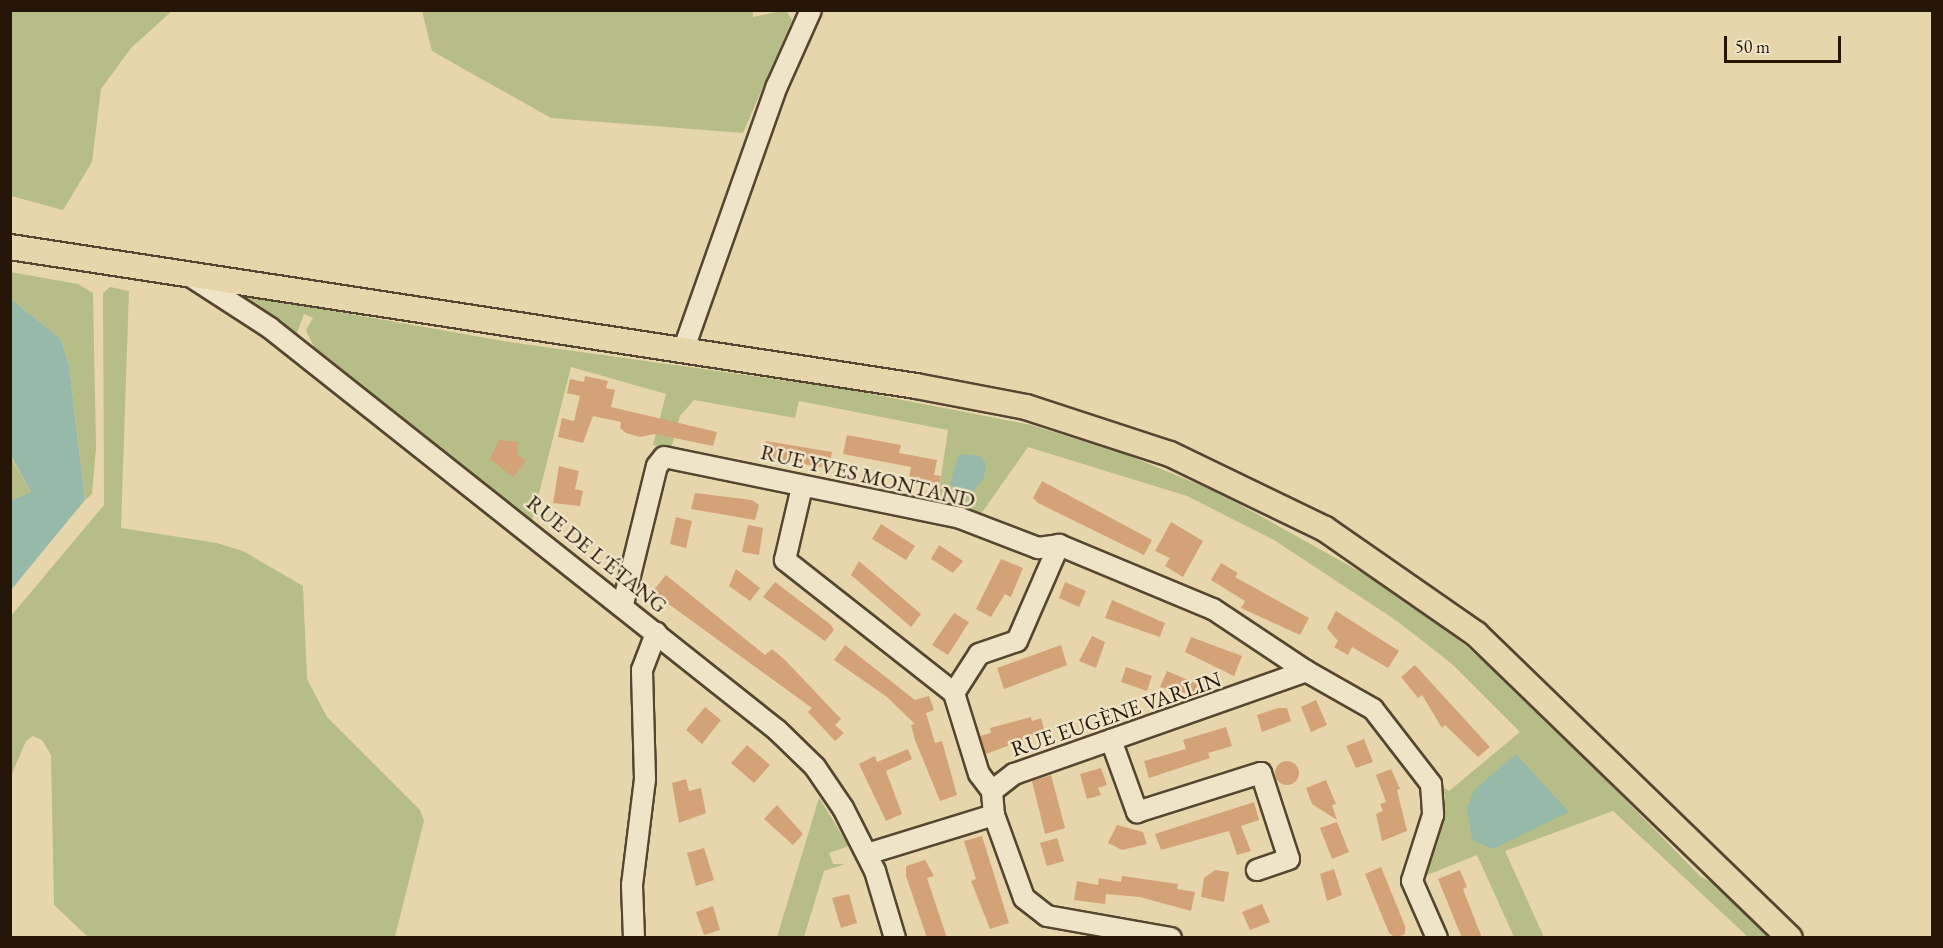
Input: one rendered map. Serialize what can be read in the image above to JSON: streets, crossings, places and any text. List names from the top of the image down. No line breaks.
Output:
{"streets":{"street":["RUE YVES MONTAND","RUE DE L'ÉTANG","RUE EUGÈNE VARLIN"]},"crossings":[["RUE YVES MONTAND","RUE DE L'ÉTANG"],["RUE YVES MONTAND","RUE EUGÈNE VARLIN"]],"scale_bar":"50 m"}
